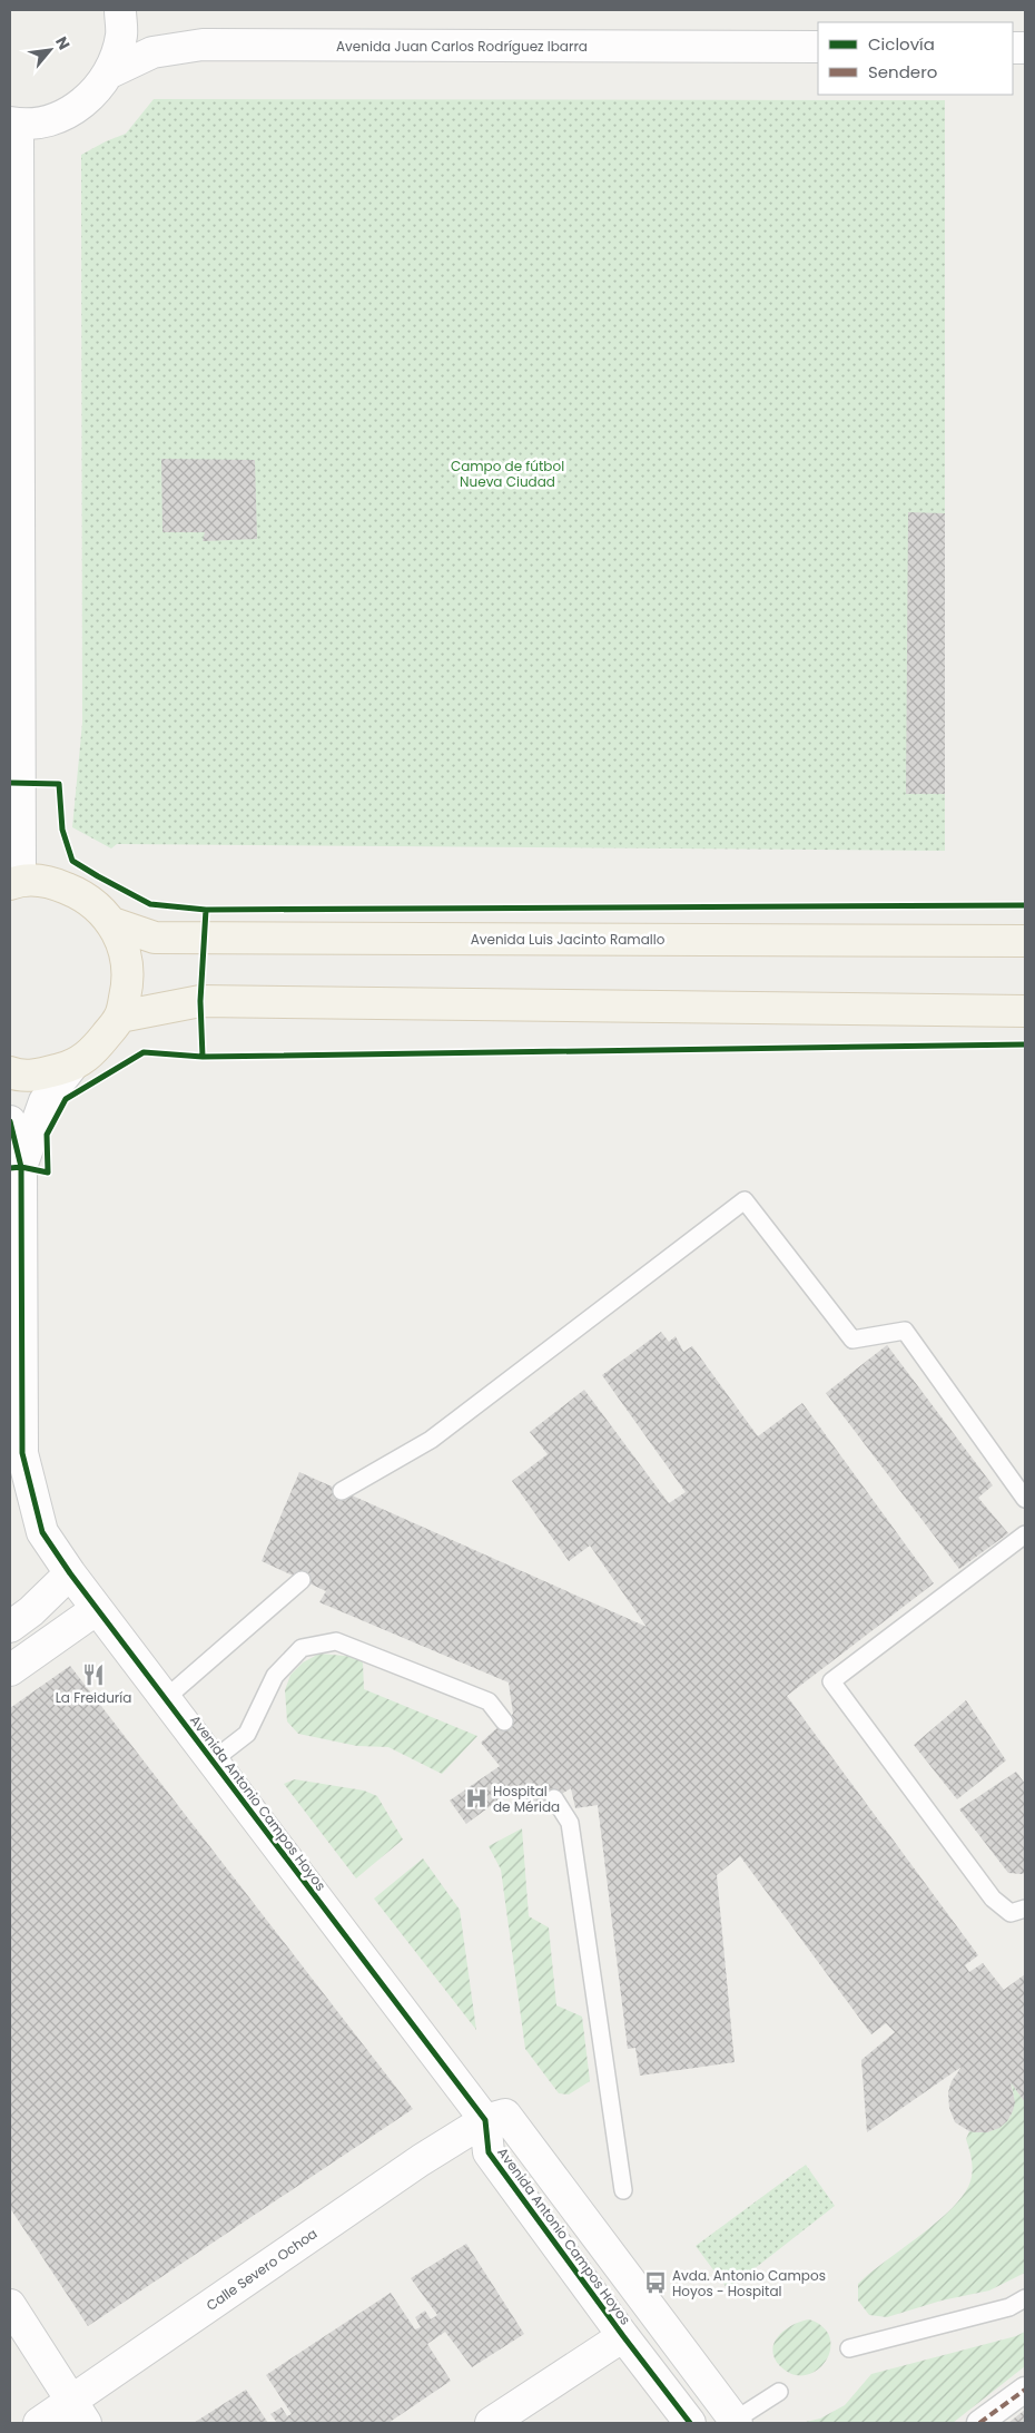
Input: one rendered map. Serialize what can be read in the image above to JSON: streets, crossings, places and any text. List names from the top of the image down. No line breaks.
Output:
{"streets":{"main road":["Avenida Luis Jacinto Ramallo"],"street":["Avenida Juan Carlos Rodríguez Ibarra","Avenida Antonio Campos Hoyos","Calle Severo Ochoa"]},"crossings":[["Avenida Antonio Campos Hoyos","Calle Severo Ochoa"]],"parks":["Campo de fútbol Nueva Ciudad"],"places":{"restaurant":["La Freiduría"],"hospital":["Hospital de Mérida"],"bus stop":["Avda. Antonio Campos Hoyos - Hospital"]},"legend":["Ciclovía","Sendero"],"north":"top right"}
